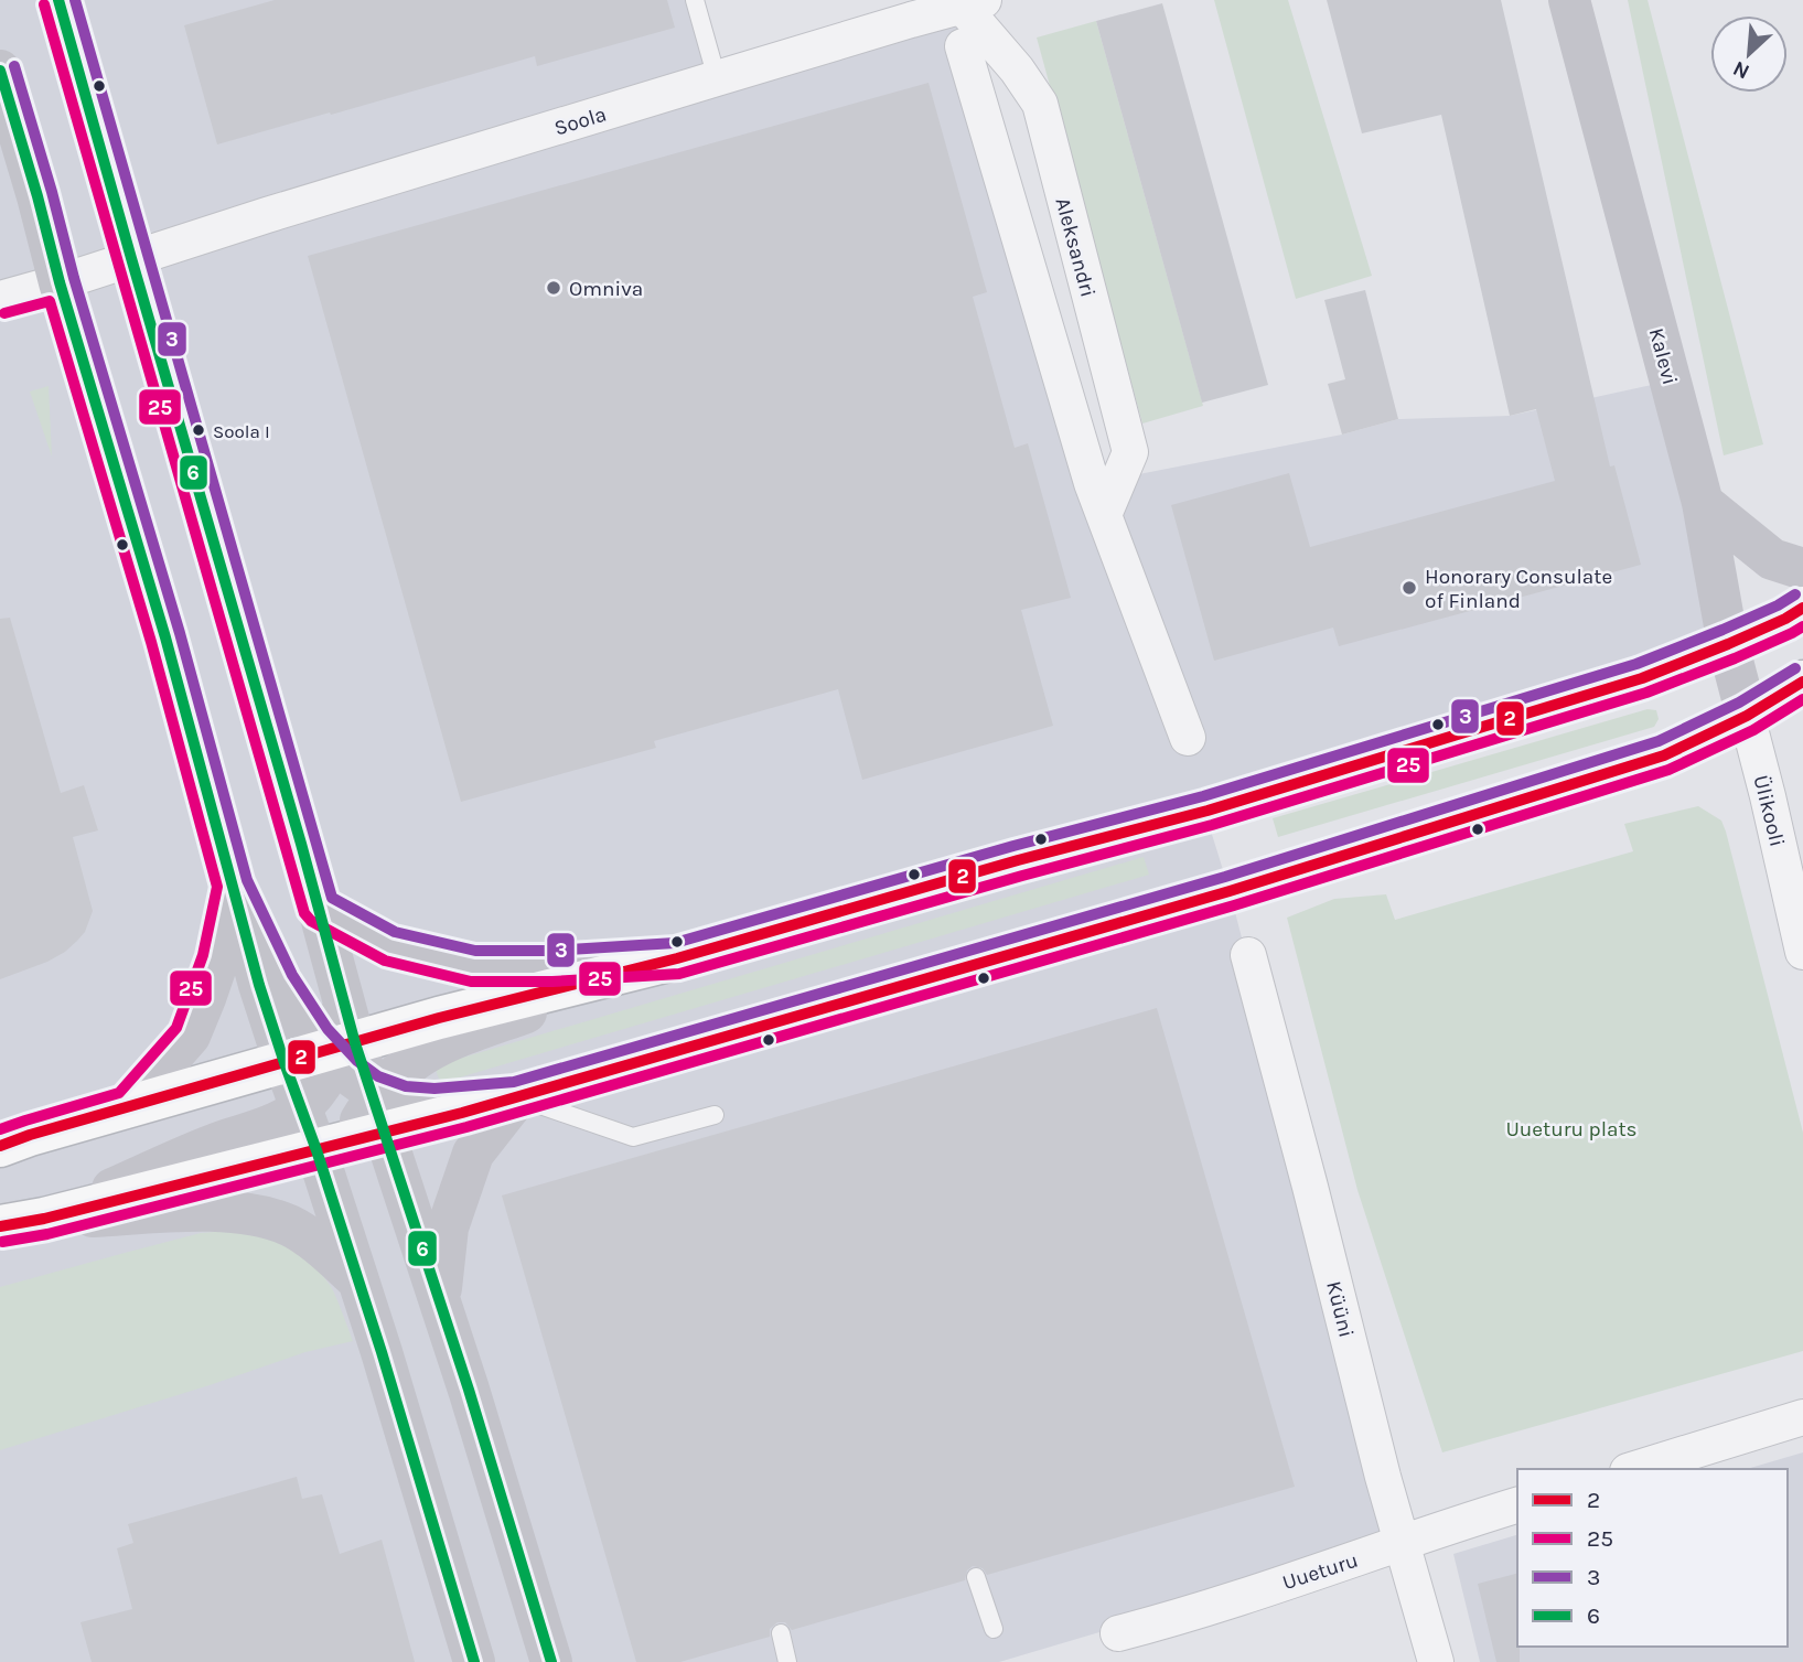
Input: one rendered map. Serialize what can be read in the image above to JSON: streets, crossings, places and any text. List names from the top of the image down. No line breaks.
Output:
{"streets":{"main road":["Kalevi"],"street":["Soola","Aleksandri","Ülikooli","Küüni","Uueturu"]},"crossings":[["Soola","Aleksandri"],["Kalevi","Ülikooli"],["Küüni","Uueturu"]],"parks":["Uueturu plats"],"places":["Omniva","Soola I","Honorary Consulate of Finland"],"lines":["transit line 3","transit line 6","transit line 25","transit line 2"],"legend":["2","25","3","6"],"north":"bottom left"}
